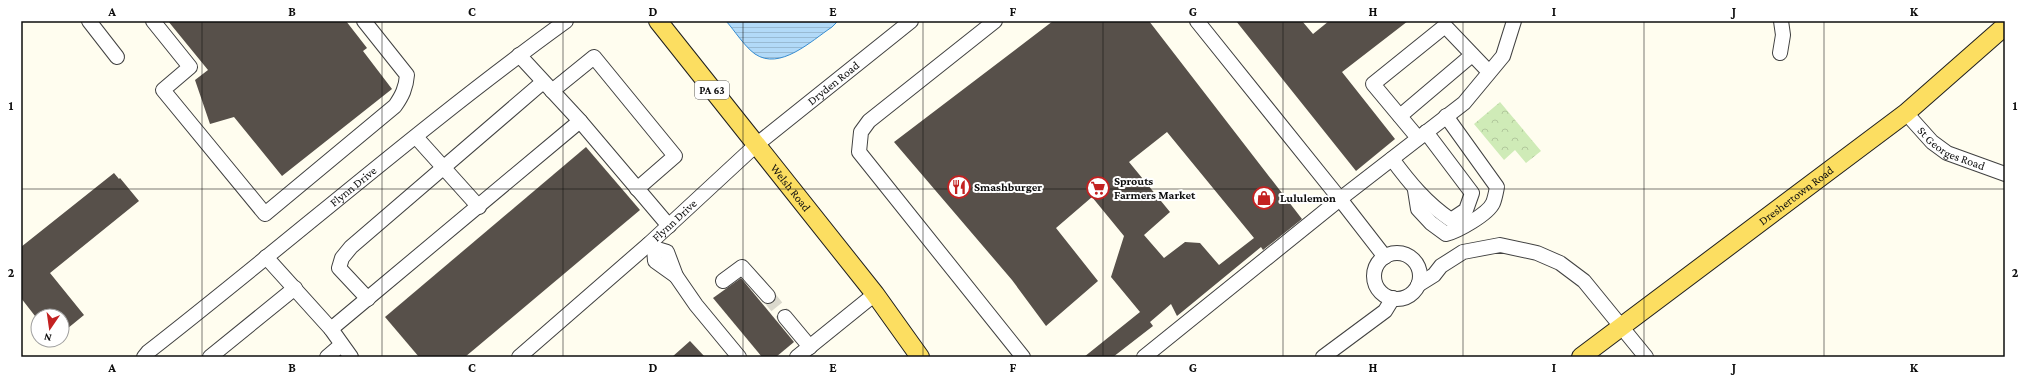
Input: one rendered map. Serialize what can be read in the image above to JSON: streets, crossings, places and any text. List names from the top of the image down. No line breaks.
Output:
{"streets":{"main road":["PA 63","Welsh Road","Dreshertown Road"],"street":["Dryden Road","St Georges Road","Flynn Drive"]},"crossings":[["Dryden Road","Flynn Drive"],["Dryden Road","Welsh Road"],["St Georges Road","Dreshertown Road"],["Flynn Drive","Welsh Road"]],"places":{"restaurant":["Smashburger"],"supermarket":["Sprouts Farmers Market"],"shop":["Lululemon"]},"north":"bottom","grid":{"columns":["A","B","C","D","E","F","G","H","I","J","K"],"rows":["1","2"]}}
